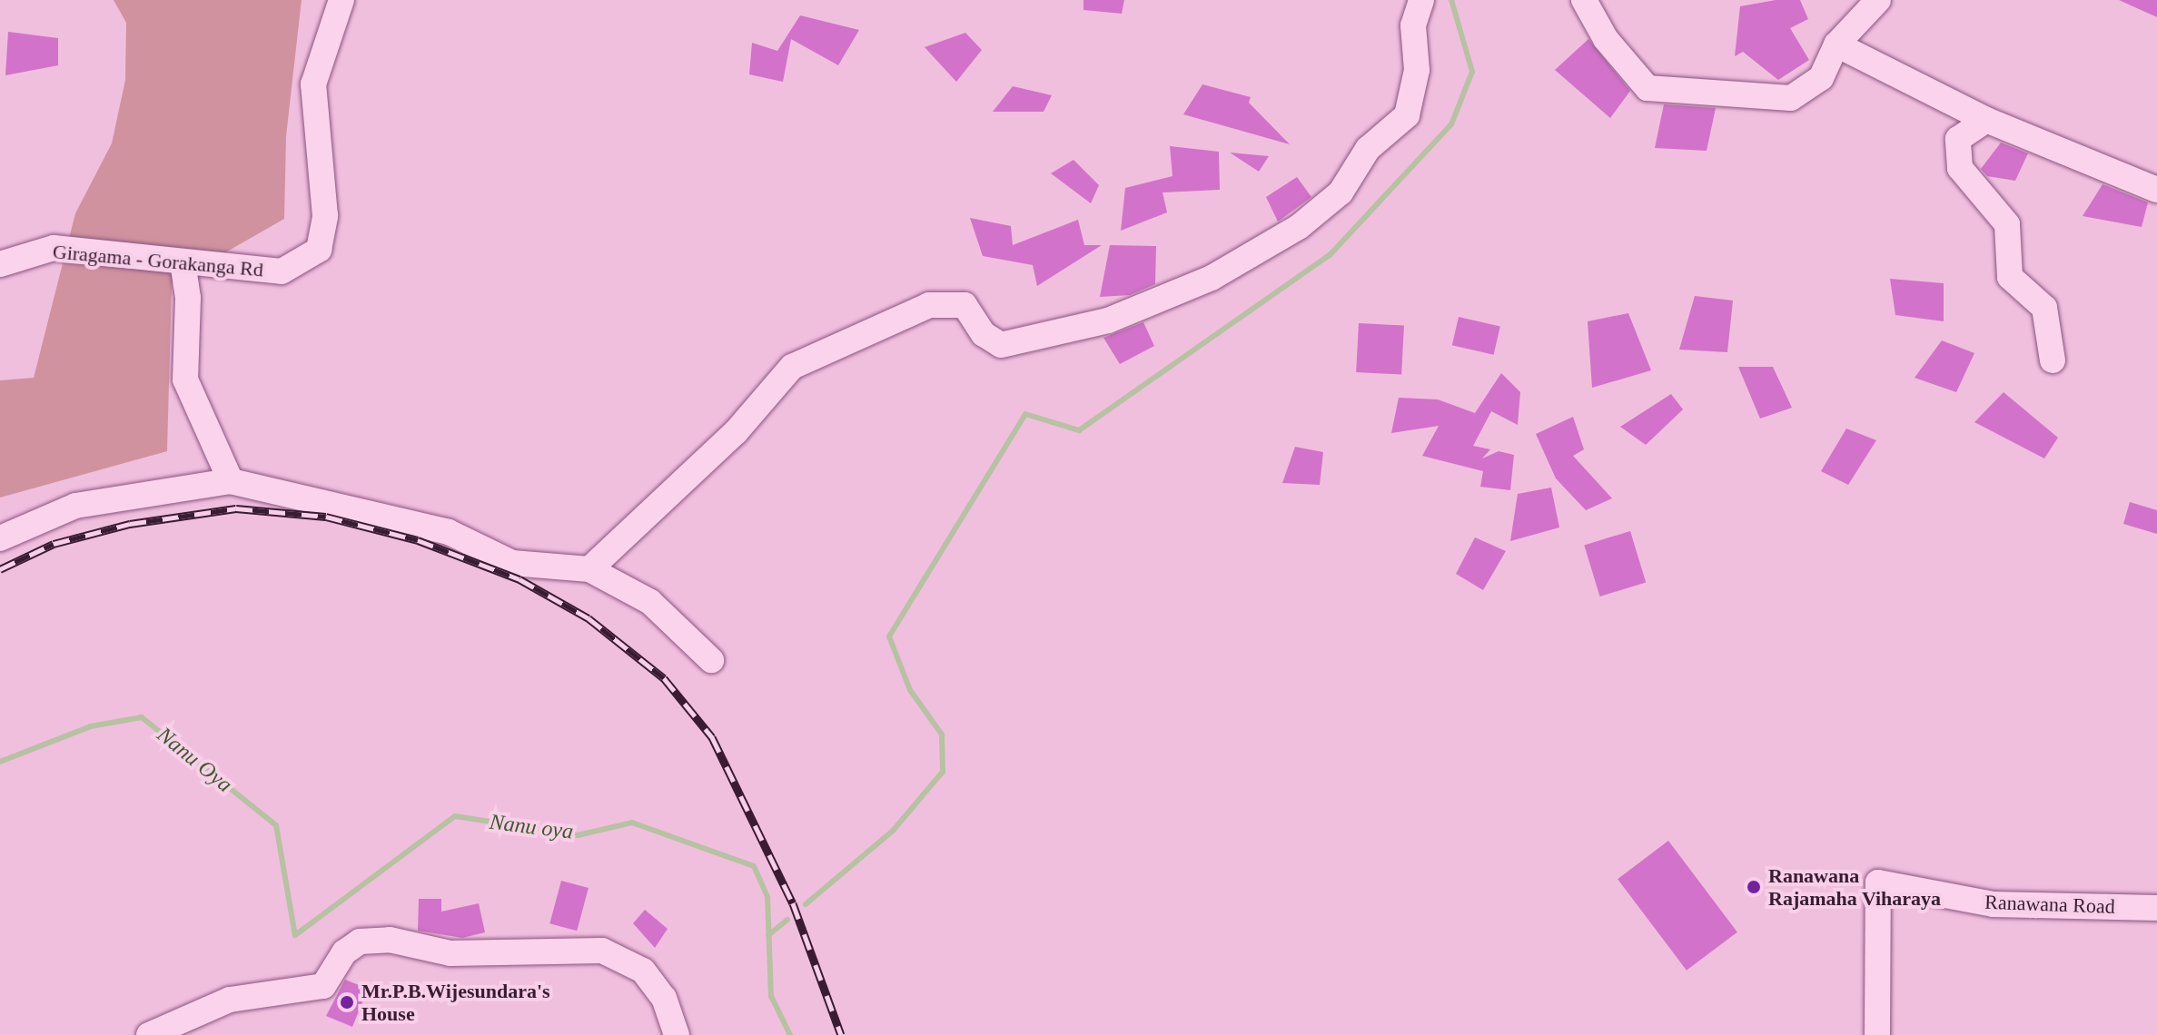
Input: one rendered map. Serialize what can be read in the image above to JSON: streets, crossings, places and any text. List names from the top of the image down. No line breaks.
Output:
{"streets":{"street":["Giragama - Gorakanga Rd","Ranawana Road"]},"water":["Nanu Oya","Nanu oya"],"places":["Ranawana Rajamaha Viharaya","Mr.P.B.Wijesundara's House"]}
